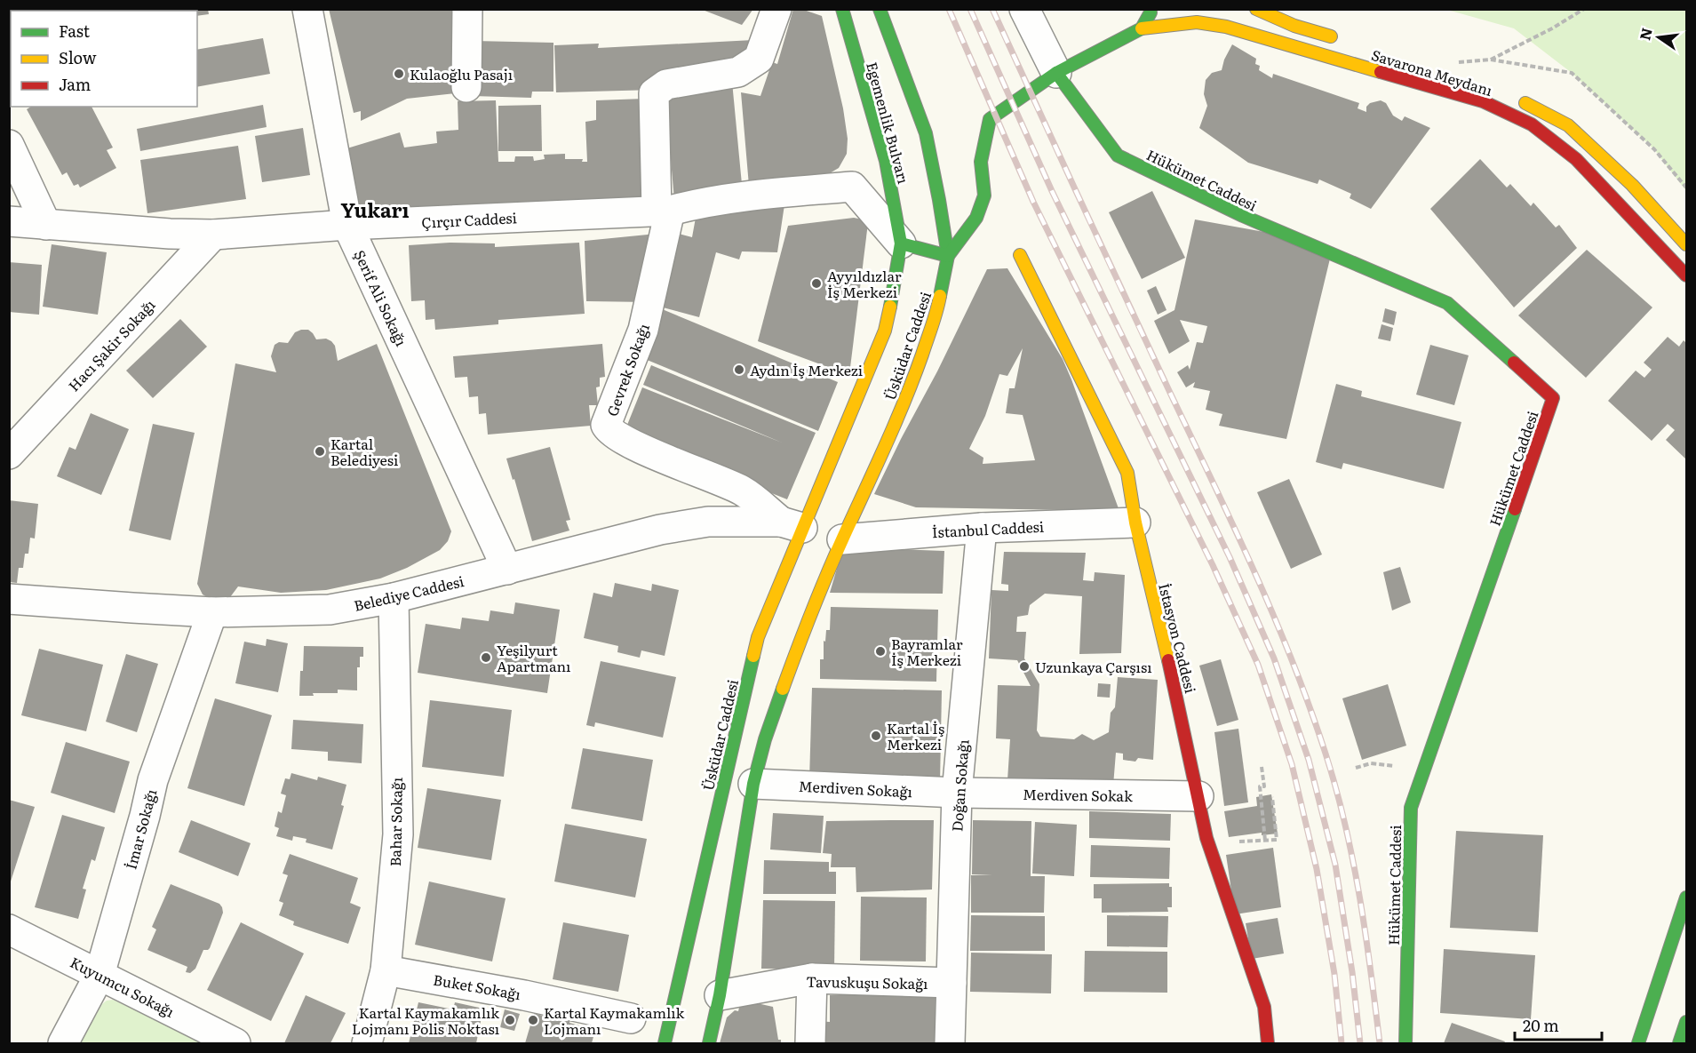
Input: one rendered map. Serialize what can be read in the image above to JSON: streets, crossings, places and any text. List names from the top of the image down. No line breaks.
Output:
{"streets":{"main road":["Savarona Meydanı","Egemenlik Bulvarı","Hükümet Caddesi","Üsküdar Caddesi","İstasyon Caddesi"],"street":["Çırçır Caddesi","Şerif Ali Sokağı","Hacı Şakir Sokağı","Gevrek Sokağı","İstanbul Caddesi","Belediye Caddesi","Doğan Sokağı","Merdiven Sokağı","Merdiven Sokak","Bahar Sokağı","İmar Sokağı","Tavuskuşu Sokağı","Kuyumcu Sokağı","Buket Sokağı"]},"crossings":[["Egemenlik Bulvarı","Çırçır Caddesi"],["Egemenlik Bulvarı","Üsküdar Caddesi"],["Çırçır Caddesi","Şerif Ali Sokağı"],["Çırçır Caddesi","Hacı Şakir Sokağı"],["Çırçır Caddesi","Üsküdar Caddesi"],["Çırçır Caddesi","Gevrek Sokağı"],["Şerif Ali Sokağı","Belediye Caddesi"],["Üsküdar Caddesi","Gevrek Sokağı"],["Üsküdar Caddesi","İstanbul Caddesi"],["Üsküdar Caddesi","Belediye Caddesi"],["Üsküdar Caddesi","Merdiven Sokağı"],["Üsküdar Caddesi","Tavuskuşu Sokağı"],["Gevrek Sokağı","Belediye Caddesi"],["İstanbul Caddesi","İstasyon Caddesi"],["İstanbul Caddesi","Doğan Sokağı"],["Belediye Caddesi","Bahar Sokağı"],["Belediye Caddesi","İmar Sokağı"],["İstasyon Caddesi","Merdiven Sokak"],["Doğan Sokağı","Merdiven Sokağı"],["Doğan Sokağı","Merdiven Sokak"],["Doğan Sokağı","Tavuskuşu Sokağı"],["Merdiven Sokağı","Merdiven Sokak"],["Bahar Sokağı","Buket Sokağı"],["İmar Sokağı","Kuyumcu Sokağı"]],"districts":["Yukarı"],"places":["Kulaoğlu Pasajı","Ayyıldızlar İş Merkezi","Aydın İş Merkezi","Kartal Belediyesi","Bayramlar İş Merkezi","Yeşilyurt Apartmanı","Uzunkaya Çarşısı","Kartal İş Merkezi","Kartal Kaymakamlık Lojmanı Polis Noktası","Kartal Kaymakamlık Lojmanı"],"legend":["Fast","Slow","Jam"],"scale_bar":"20 m","north":"left"}
